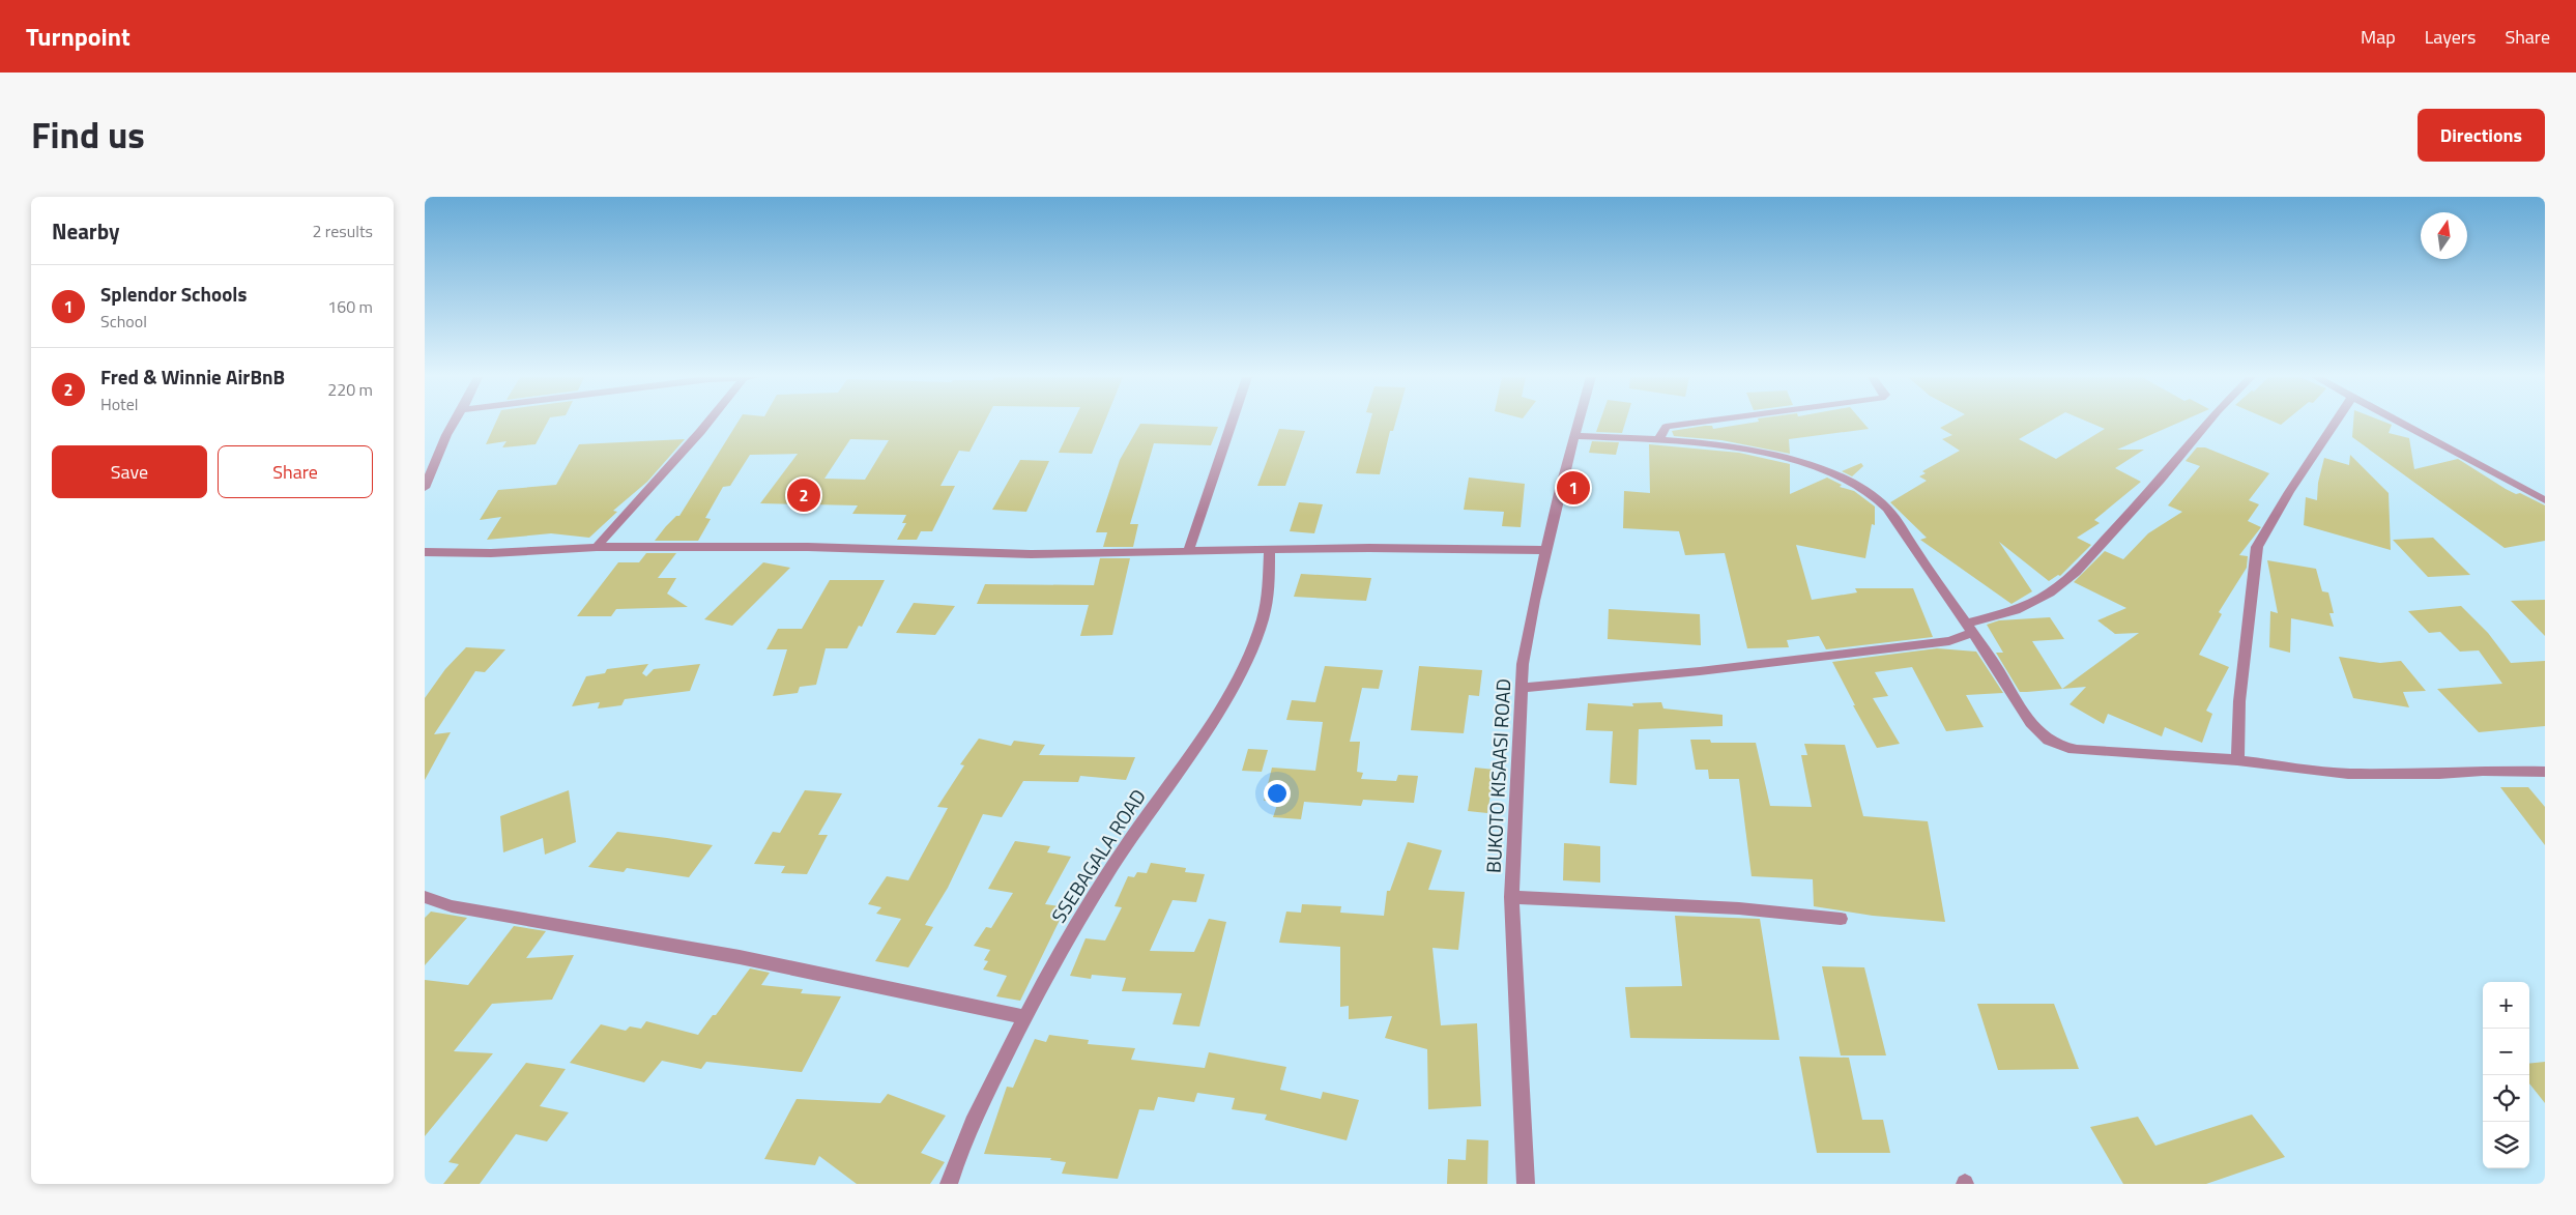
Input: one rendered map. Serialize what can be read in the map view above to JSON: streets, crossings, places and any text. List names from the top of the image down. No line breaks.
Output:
{"streets":{"street":["BUKOTO KISAASI ROAD","SSEBAGALA ROAD"]},"north":"top","page":{"header":"Turnpoint","nav":["Map","Layers","Share"],"title":"Find us","buttons":["Directions",["Save","Share"]],"heading":["Nearby","2 results"],"list":[{"mark":"1","name":"Splendor Schools","note":"School","value":"160 m"},{"mark":"2","name":"Fred & Winnie AirBnB","note":"Hotel","value":"220 m"}],"pins":["1","2"],"map_buttons":["+","−"]}}
